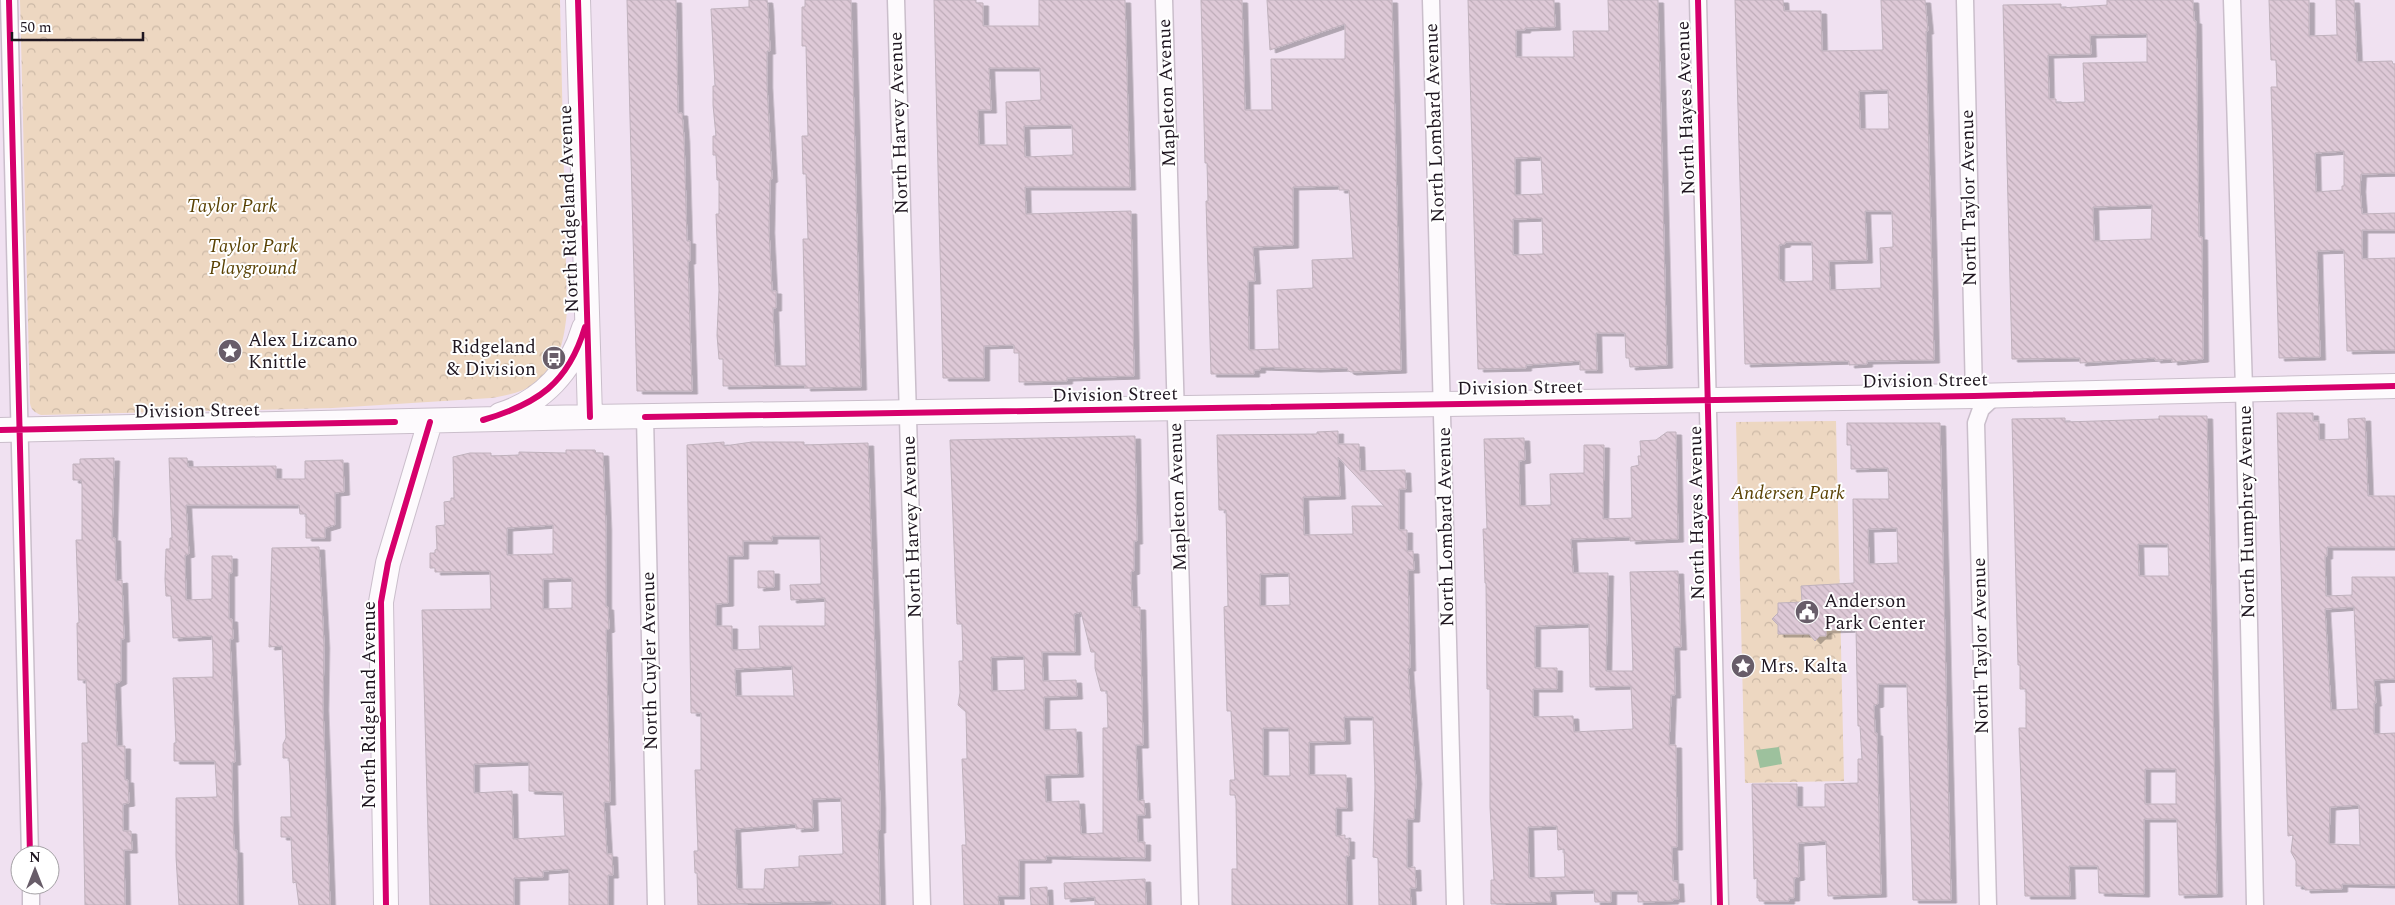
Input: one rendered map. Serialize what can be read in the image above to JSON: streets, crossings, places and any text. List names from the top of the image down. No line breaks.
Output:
{"streets":{"street":["Mapleton Avenue","North Hayes Avenue","North Harvey Avenue","North Lombard Avenue","North Taylor Avenue","North Ridgeland Avenue","Division Street","North Humphrey Avenue","North Cuyler Avenue"]},"crossings":[["Mapleton Avenue","Division Street"],["North Hayes Avenue","Division Street"],["North Harvey Avenue","Division Street"],["North Lombard Avenue","Division Street"],["North Taylor Avenue","Division Street"],["North Ridgeland Avenue","Division Street"],["Division Street","North Humphrey Avenue"],["Division Street","North Cuyler Avenue"]],"parks":["Taylor Park","Taylor Park Playground","Andersen Park"],"places":{"place":["Alex Lizcano Knittle","Mrs. Kalta"],"bus stop":["Ridgeland & Division"],"public building":["Anderson Park Center"]},"scale_bar":"50 m","north":"top"}
